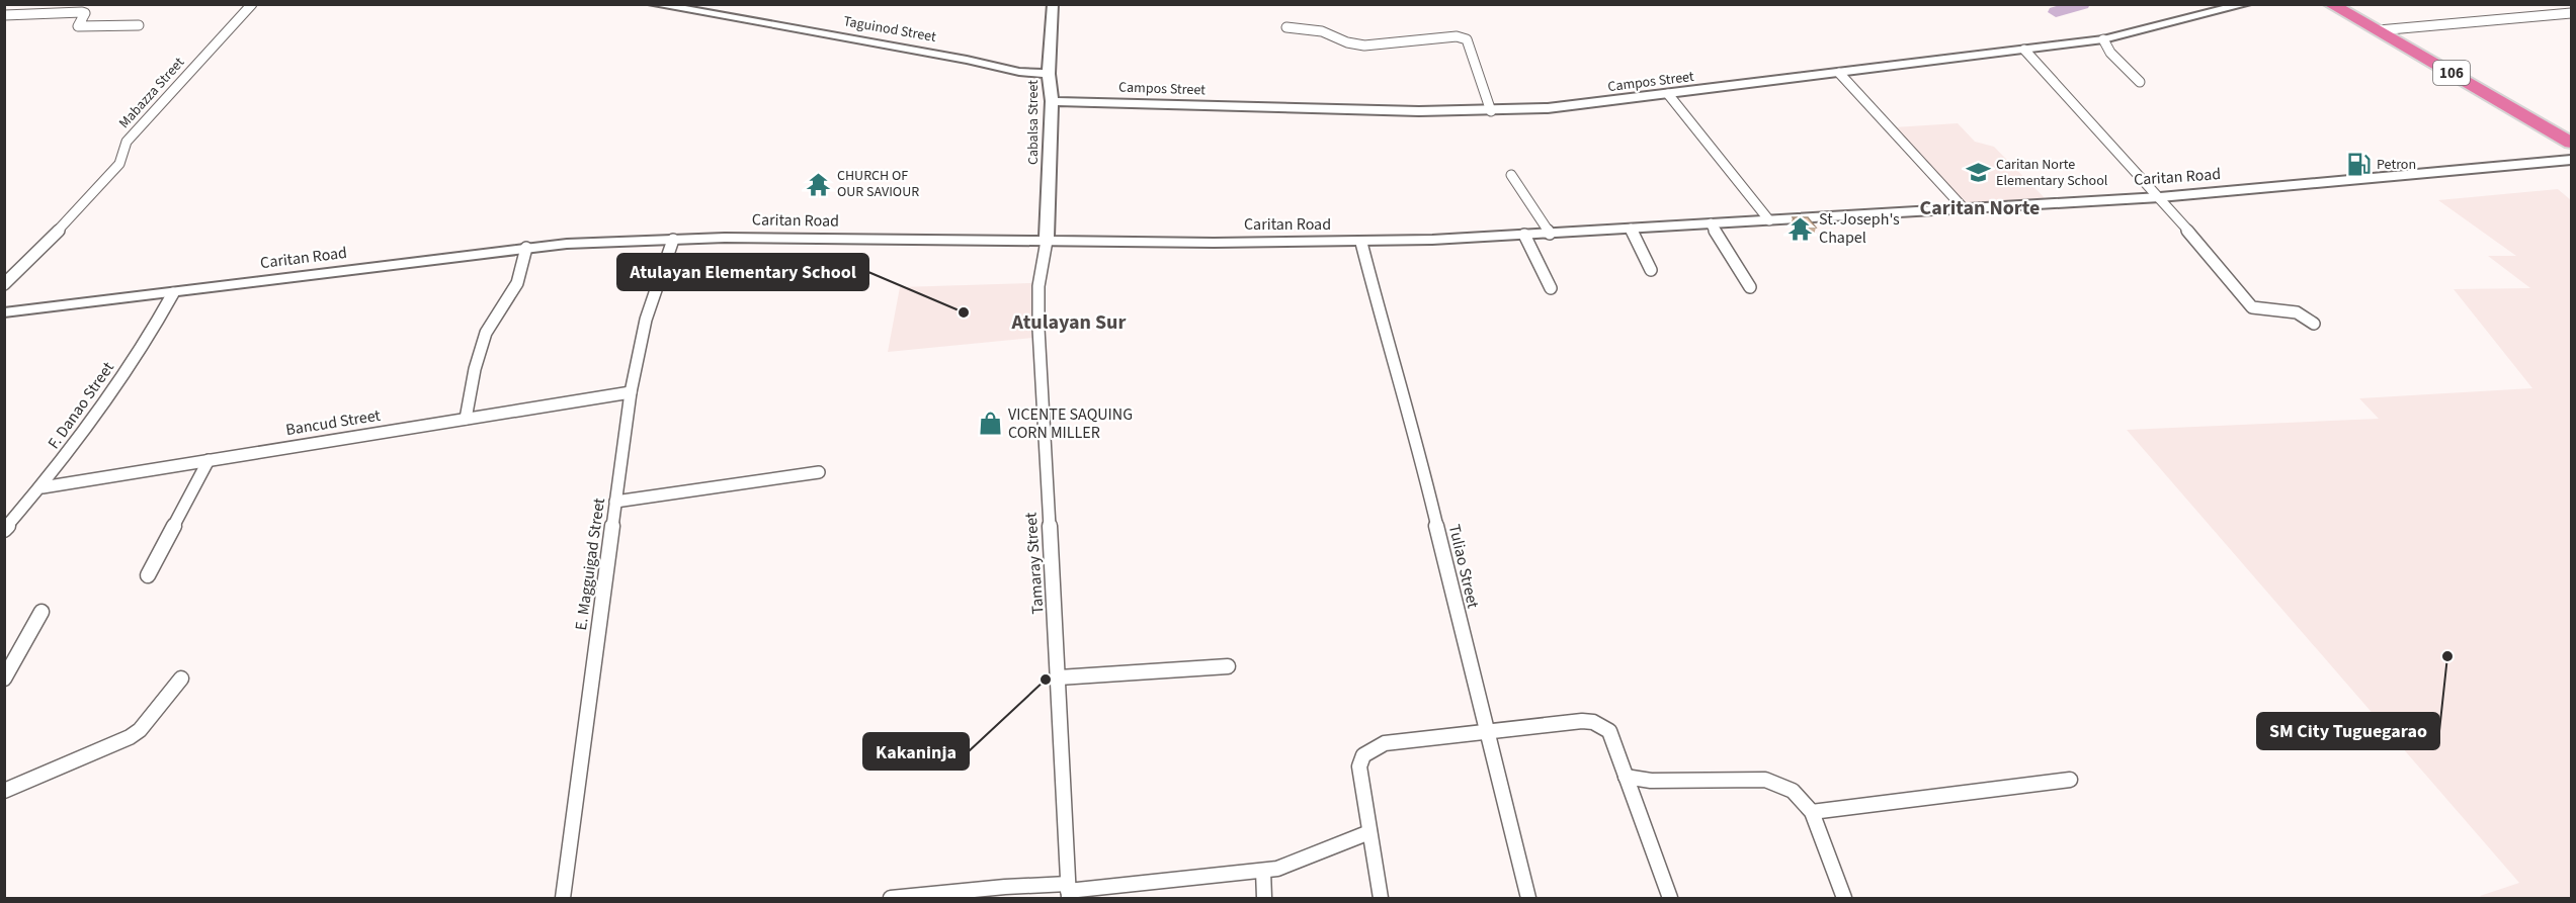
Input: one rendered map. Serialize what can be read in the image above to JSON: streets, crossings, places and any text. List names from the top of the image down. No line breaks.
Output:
{"streets":{"highway":["106"],"street":["Taguinod Street","Campos Street","Mabazza Street","Cabalsa Street","Caritan Road","F. Danao Street","Bancud Street","Tamaray Street","E. Magguigad Street","Tuliao Street"]},"crossings":[["Taguinod Street","Cabalsa Street"],["Campos Street","Cabalsa Street"],["Cabalsa Street","Caritan Road"],["Cabalsa Street","Tamaray Street"],["Caritan Road","F. Danao Street"],["Caritan Road","Tamaray Street"],["Caritan Road","E. Magguigad Street"],["Caritan Road","Tuliao Street"],["F. Danao Street","Bancud Street"],["Bancud Street","E. Magguigad Street"]],"districts":["Caritan Norte","Atulayan Sur"],"places":{"fuel station":["Petron"],"school or university":["Caritan Norte Elementary School"],"temple":["CHURCH OF OUR SAVIOUR","St. Joseph's Chapel"],"other":["Atulayan Elementary School","SM City Tuguegarao","Kakaninja"],"shop":["VICENTE SAQUING CORN MILLER"]}}
